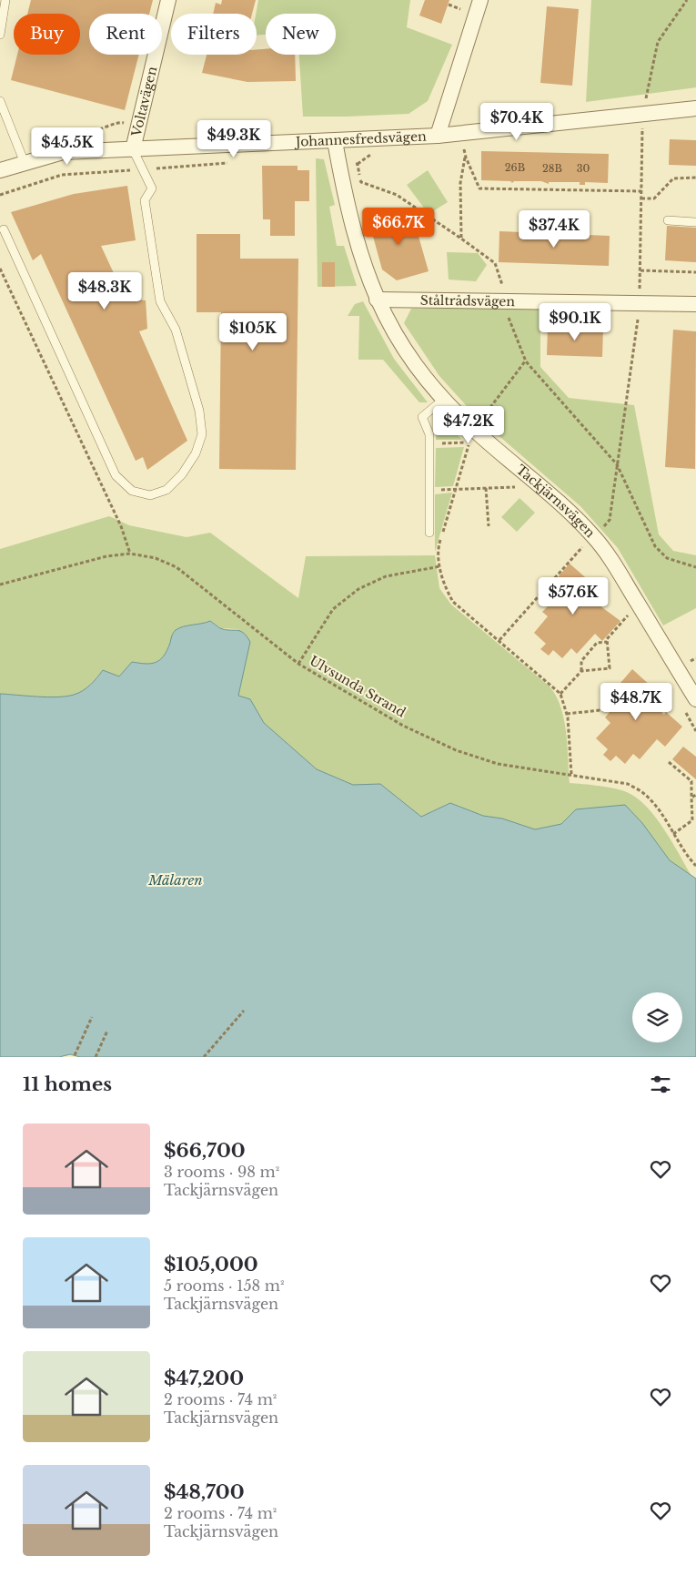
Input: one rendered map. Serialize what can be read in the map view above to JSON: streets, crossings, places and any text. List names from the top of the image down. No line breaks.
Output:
{"streets":{"street":["Voltavägen","Johannesfredsvägen","Ståltrådsvägen","Tackjärnsvägen"],"path":["Ulvsunda Strand"]},"crossings":[["Voltavägen","Johannesfredsvägen"],["Johannesfredsvägen","Tackjärnsvägen"],["Ståltrådsvägen","Tackjärnsvägen"]],"water":["Mälaren"],"house_numbers":["26B","28B","30"],"page":{"chip":["Buy","Rent","Filters","New"],"price":["$70.4K","$49.3K","$45.5K","$66.7K","$37.4K","$48.3K","$90.1K","$105K","$47.2K","$57.6K","$48.7K"],"heading":"11 homes","list":[{"name":"$66,700","note":"3 rooms · 98 m² · Tackjärnsvägen"},{"name":"$105,000","note":"5 rooms · 158 m² · Tackjärnsvägen"},{"name":"$47,200","note":"2 rooms · 74 m² · Tackjärnsvägen"},{"name":"$48,700","note":"2 rooms · 74 m² · Tackjärnsvägen"}]}}
